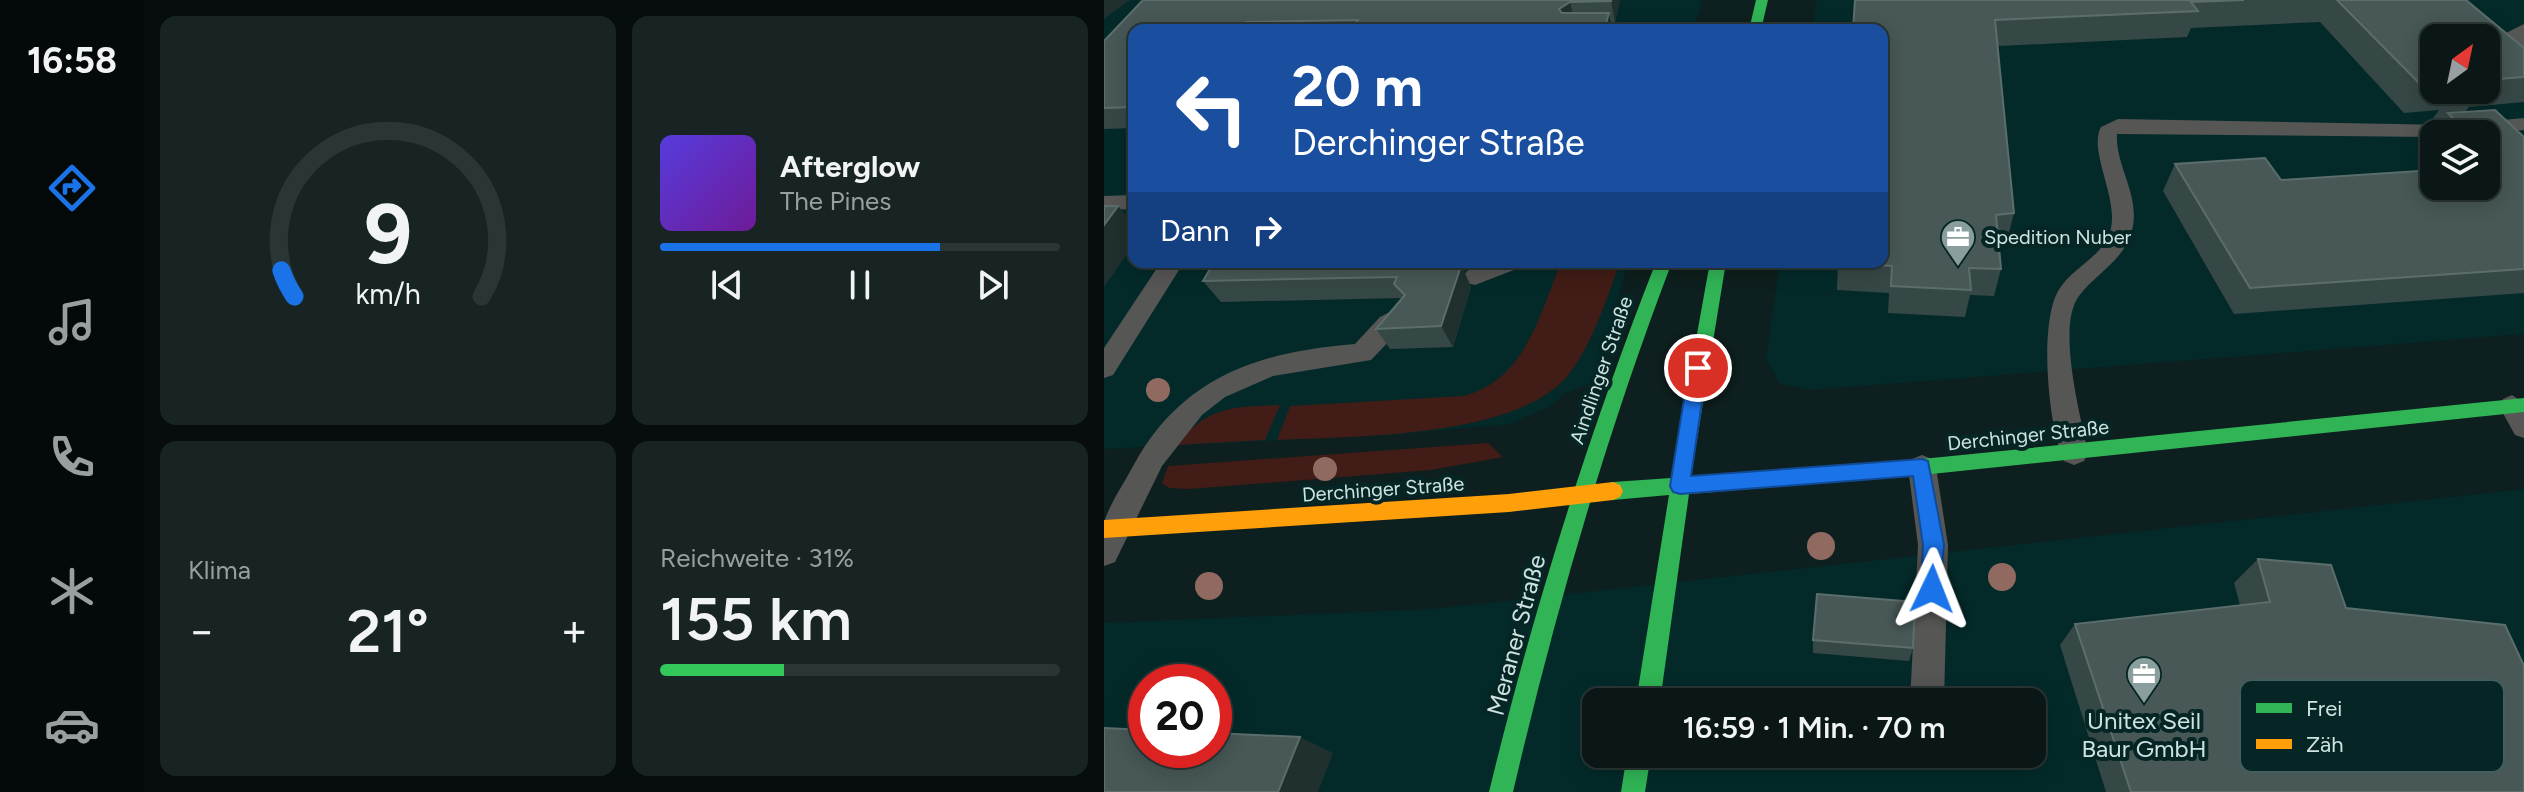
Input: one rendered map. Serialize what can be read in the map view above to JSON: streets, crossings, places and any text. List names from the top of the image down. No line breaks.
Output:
{"streets":{"main road":["Aindlinger Straße","Derchinger Straße","Meraner Straße"]},"crossings":[["Aindlinger Straße","Derchinger Straße"],["Aindlinger Straße","Meraner Straße"],["Derchinger Straße","Meraner Straße"]],"places":{"office":["Spedition Nuber","Unitex Seil Baur GmbH"]},"legend":["Frei","Zäh"],"north":"top right","page":{"tabs":"16:58","turn":["20 m","Derchinger Straße"],"song":["Afterglow","The Pines"],"then":"Dann","tile":["Klima",["Reichweite · 31%","155 km"]],"heat":["−","21°","+"],"limit":"20","trip":"16:59 · 1 Min. · 70 m","gauge":["9","km/h"]}}
